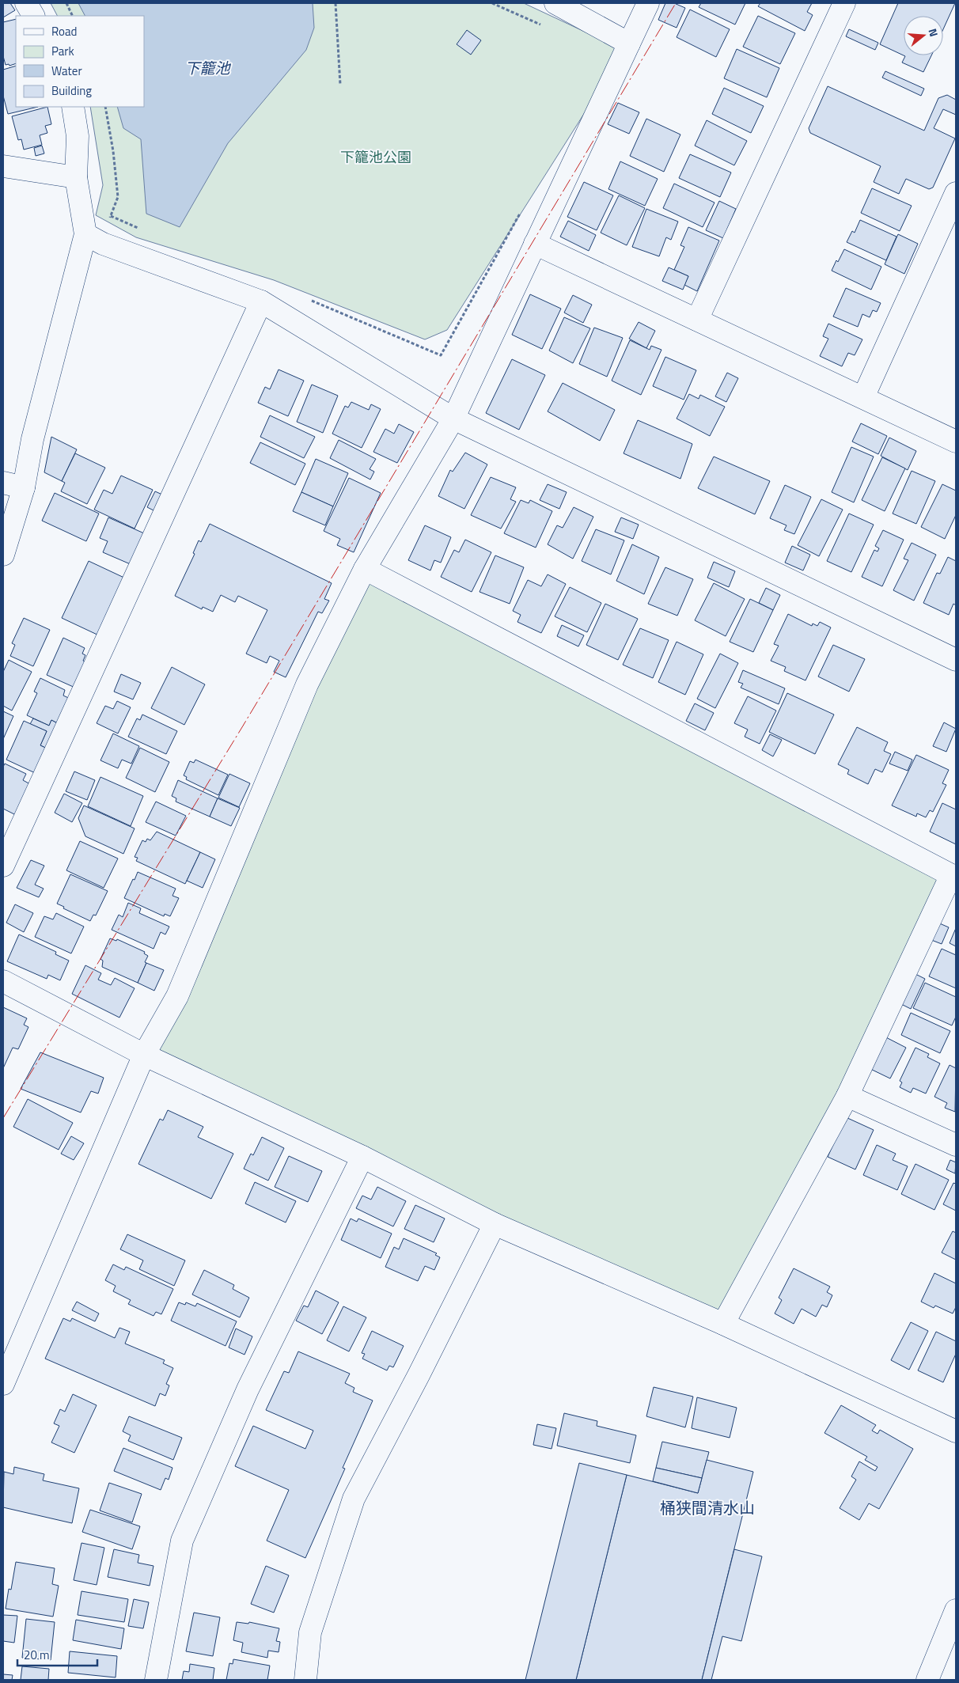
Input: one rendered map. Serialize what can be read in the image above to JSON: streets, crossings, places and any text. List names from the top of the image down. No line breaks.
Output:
{"districts":["桶狭間清水山"],"water":["下籠池"],"parks":["下籠池公園"],"legend":["Road","Park","Water","Building"],"scale_bar":"20 m","north":"right"}
